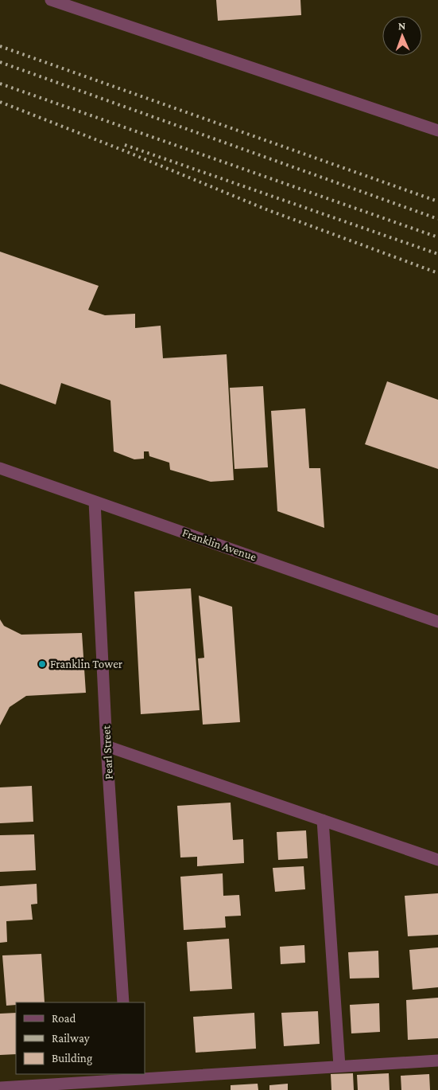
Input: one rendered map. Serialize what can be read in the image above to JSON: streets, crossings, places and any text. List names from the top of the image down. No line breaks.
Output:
{"streets":{"street":["Franklin Avenue","Pearl Street"]},"crossings":[["Franklin Avenue","Pearl Street"]],"places":["Franklin Tower"],"legend":["Road","Railway","Building"],"north":"top"}
